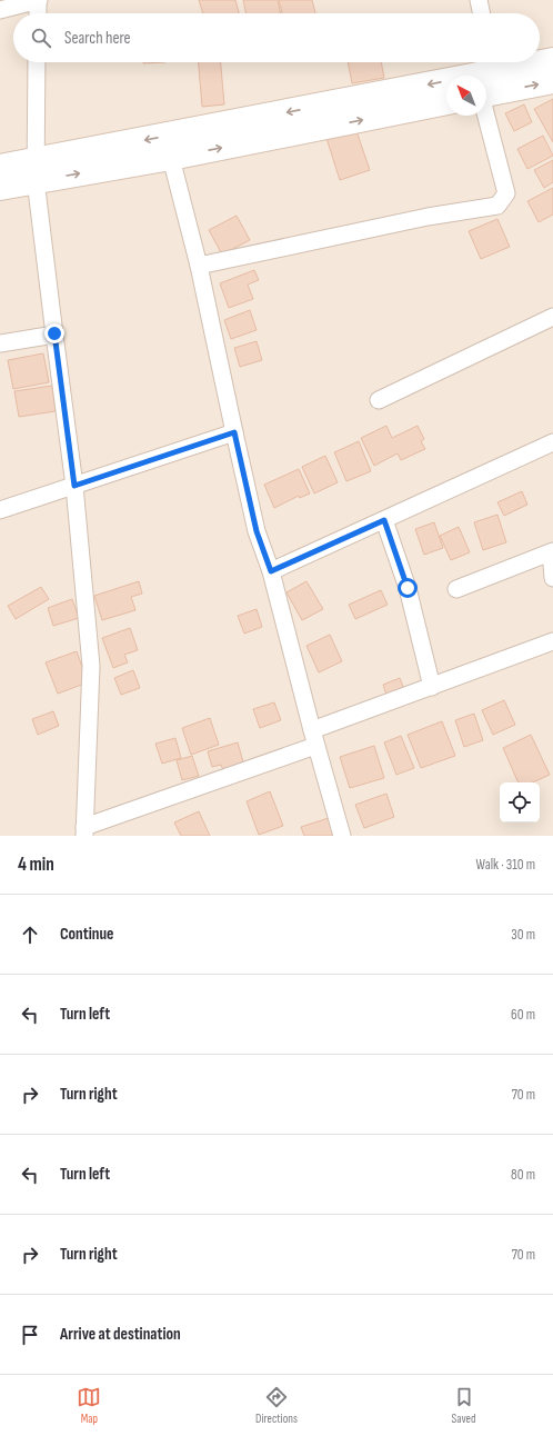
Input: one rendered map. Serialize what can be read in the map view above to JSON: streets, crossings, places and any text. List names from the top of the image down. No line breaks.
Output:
{"north":"top left","page":{"search":"Search here","heading":["4 min","Walk · 310 m"],"list":[["Continue","30 m"],["Turn left","60 m"],["Turn right","70 m"],["Turn left","80 m"],["Turn right","70 m"],"Arrive at destination"],"nav":["Map","Directions","Saved"]}}
